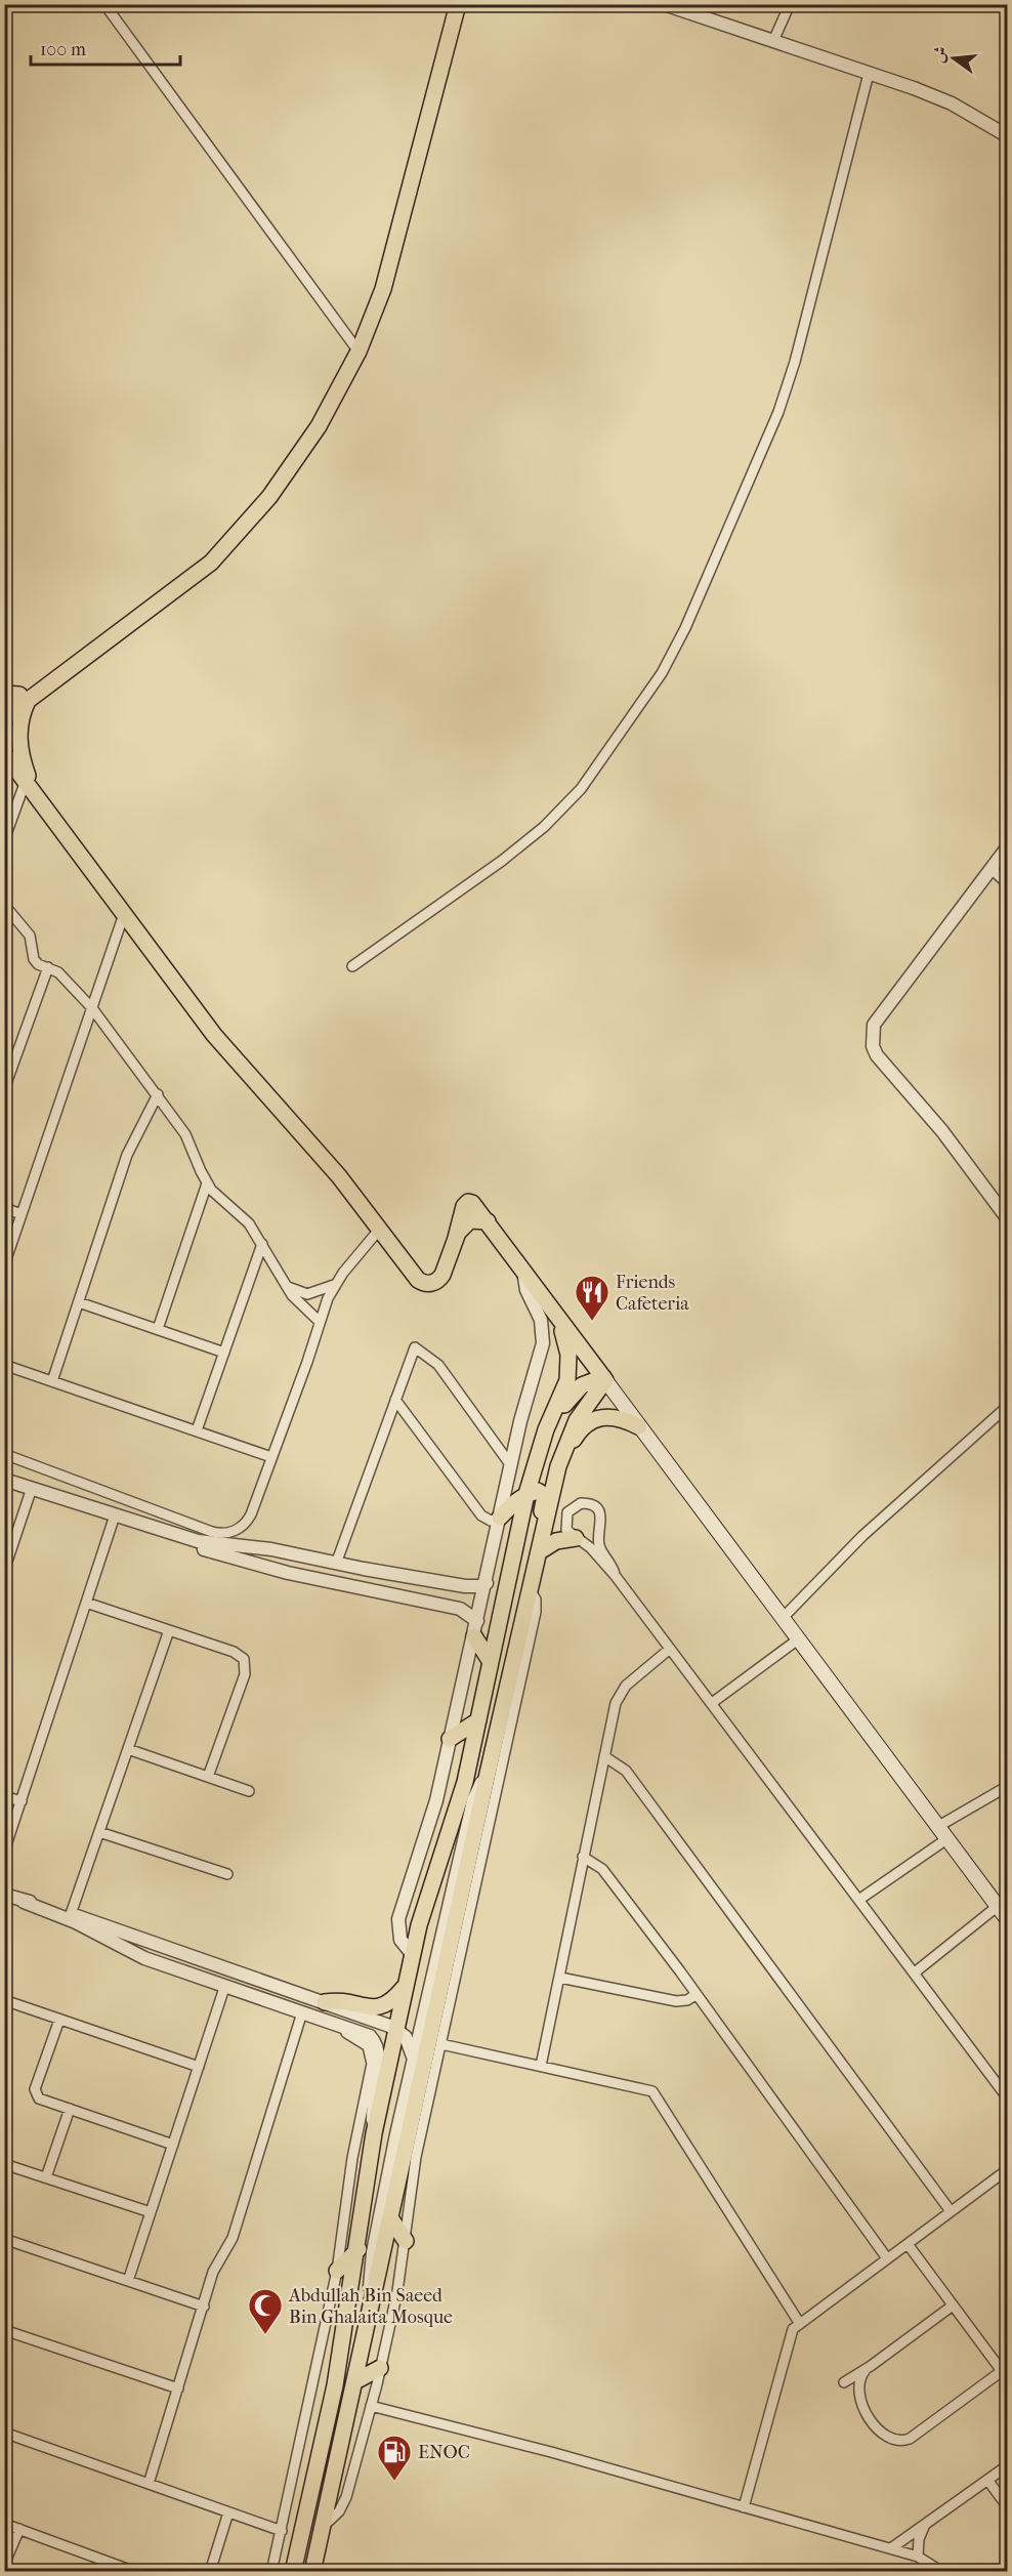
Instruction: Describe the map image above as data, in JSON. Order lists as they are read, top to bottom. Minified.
{"places":{"restaurant":["Friends Cafeteria"],"mosque":["Abdullah Bin Saeed Bin Ghalaita Mosque"],"fuel station":["ENOC"]},"scale_bar":"100 m","north":"left"}
